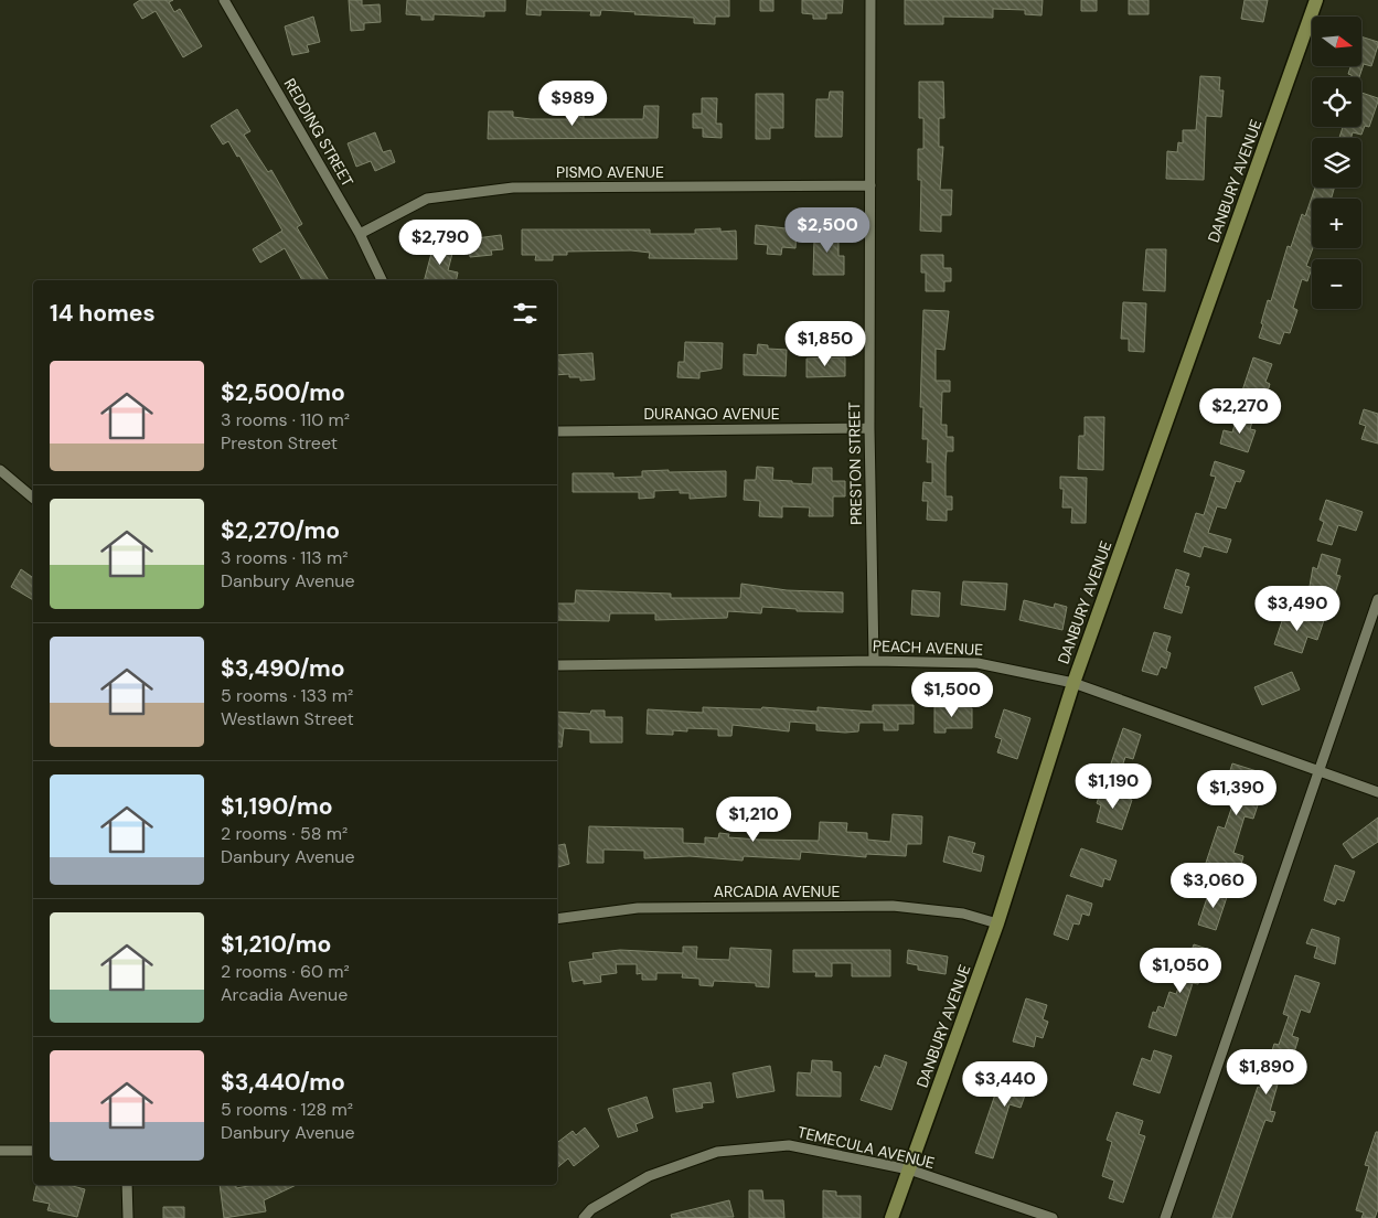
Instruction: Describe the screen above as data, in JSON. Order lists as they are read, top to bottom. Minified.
{"streets":{"street":["REDDING STREET","PISMO AVENUE","DANBURY AVENUE","DURANGO AVENUE","PRESTON STREET","PEACH AVENUE","ARCADIA AVENUE","TEMECULA AVENUE"]},"crossings":[["REDDING STREET","PISMO AVENUE"],["PISMO AVENUE","PRESTON STREET"],["DANBURY AVENUE","PEACH AVENUE"],["DANBURY AVENUE","ARCADIA AVENUE"],["DANBURY AVENUE","TEMECULA AVENUE"],["DURANGO AVENUE","PRESTON STREET"],["PRESTON STREET","PEACH AVENUE"]],"north":"right","page":{"map_buttons":["+","−"],"price":["$989","$2,500","$2,790","$1,850","$2,270","$3,490","$1,500","$1,190","$1,390","$1,210","$3,060","$1,050","$1,890","$3,440"],"heading":"14 homes","list":[{"name":"$2,500/mo","note":"3 rooms · 110 m² · Preston Street"},{"name":"$2,270/mo","note":"3 rooms · 113 m² · Danbury Avenue"},{"name":"$3,490/mo","note":"5 rooms · 133 m² · Westlawn Street"},{"name":"$1,190/mo","note":"2 rooms · 58 m² · Danbury Avenue"},{"name":"$1,210/mo","note":"2 rooms · 60 m² · Arcadia Avenue"},{"name":"$3,440/mo","note":"5 rooms · 128 m² · Danbury Avenue"}]}}
